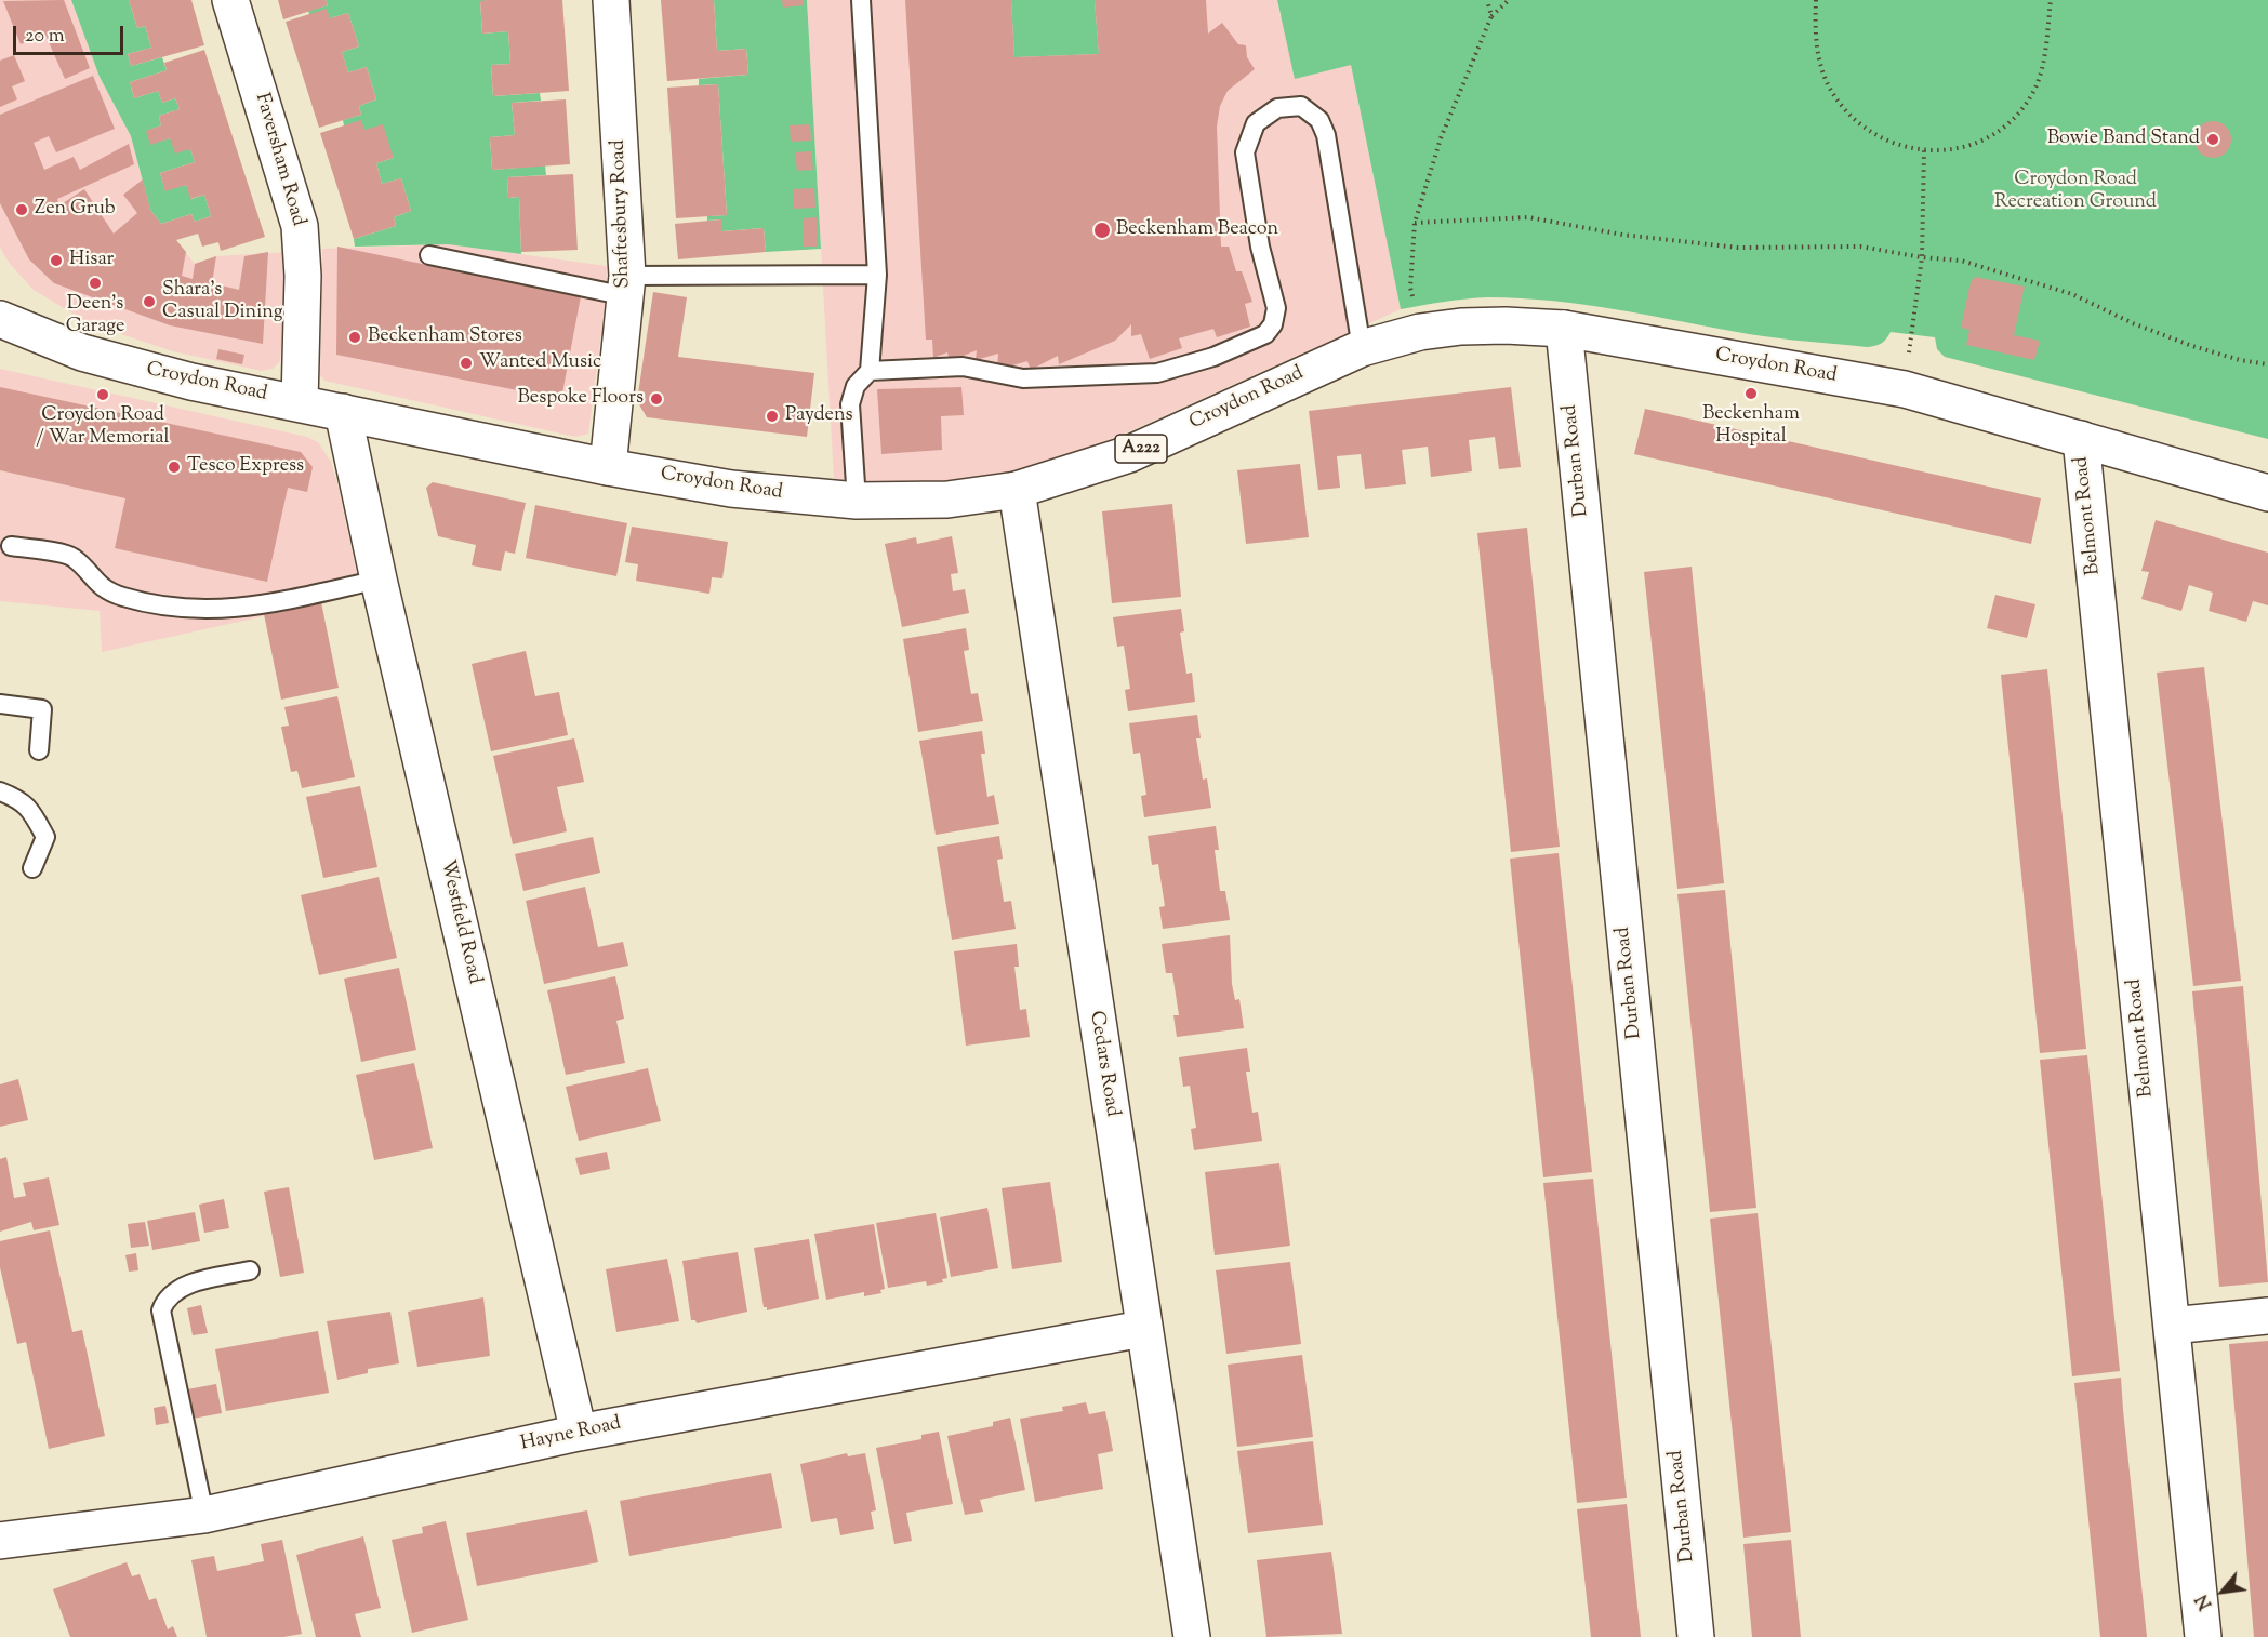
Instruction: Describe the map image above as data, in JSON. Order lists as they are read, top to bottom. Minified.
{"streets":{"street":["Faversham Road","Shaftesbury Road","Croydon Road","A222","Durban Road","Belmont Road","Westfield Road","Cedars Road","Hayne Road"]},"crossings":[["Faversham Road","Croydon Road"],["Shaftesbury Road","Croydon Road"],["Croydon Road","Durban Road"],["Croydon Road","Belmont Road"],["Croydon Road","Westfield Road"],["Croydon Road","Cedars Road"],["Westfield Road","Hayne Road"],["Cedars Road","Hayne Road"]],"parks":["Croydon Road Recreation Ground"],"places":["Bowie Band Stand","Zen Grub","Beckenham Beacon","Hisar","Deen’s Garage","Shara's Casual Dining","Beckenham Stores","Wanted Music","Beckenham Hospital","Croydon Road / War Memorial","Bespoke Floors","Paydens","Tesco Express"],"scale_bar":"20 m","north":"bottom left"}
